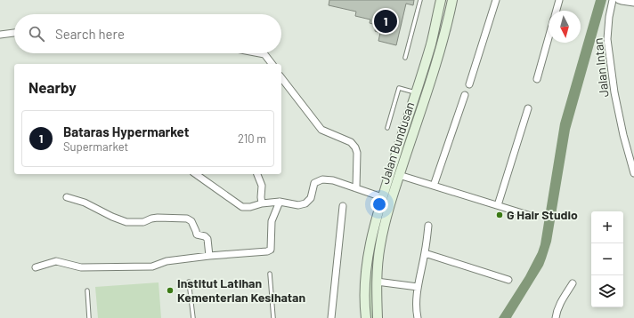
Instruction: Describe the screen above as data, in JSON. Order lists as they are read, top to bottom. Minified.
{"streets":{"main road":["Jalan Bundusan"],"street":["Jalan Intan"]},"places":["G Hair Studio","Institut Latihan Kementerian Kesihatan"],"north":"bottom","page":{"pins":"1","search":"Search here","heading":"Nearby","list":[{"mark":"1","name":"Bataras Hypermarket","note":"Supermarket","value":"210 m"}],"map_buttons":["+","−"]}}
